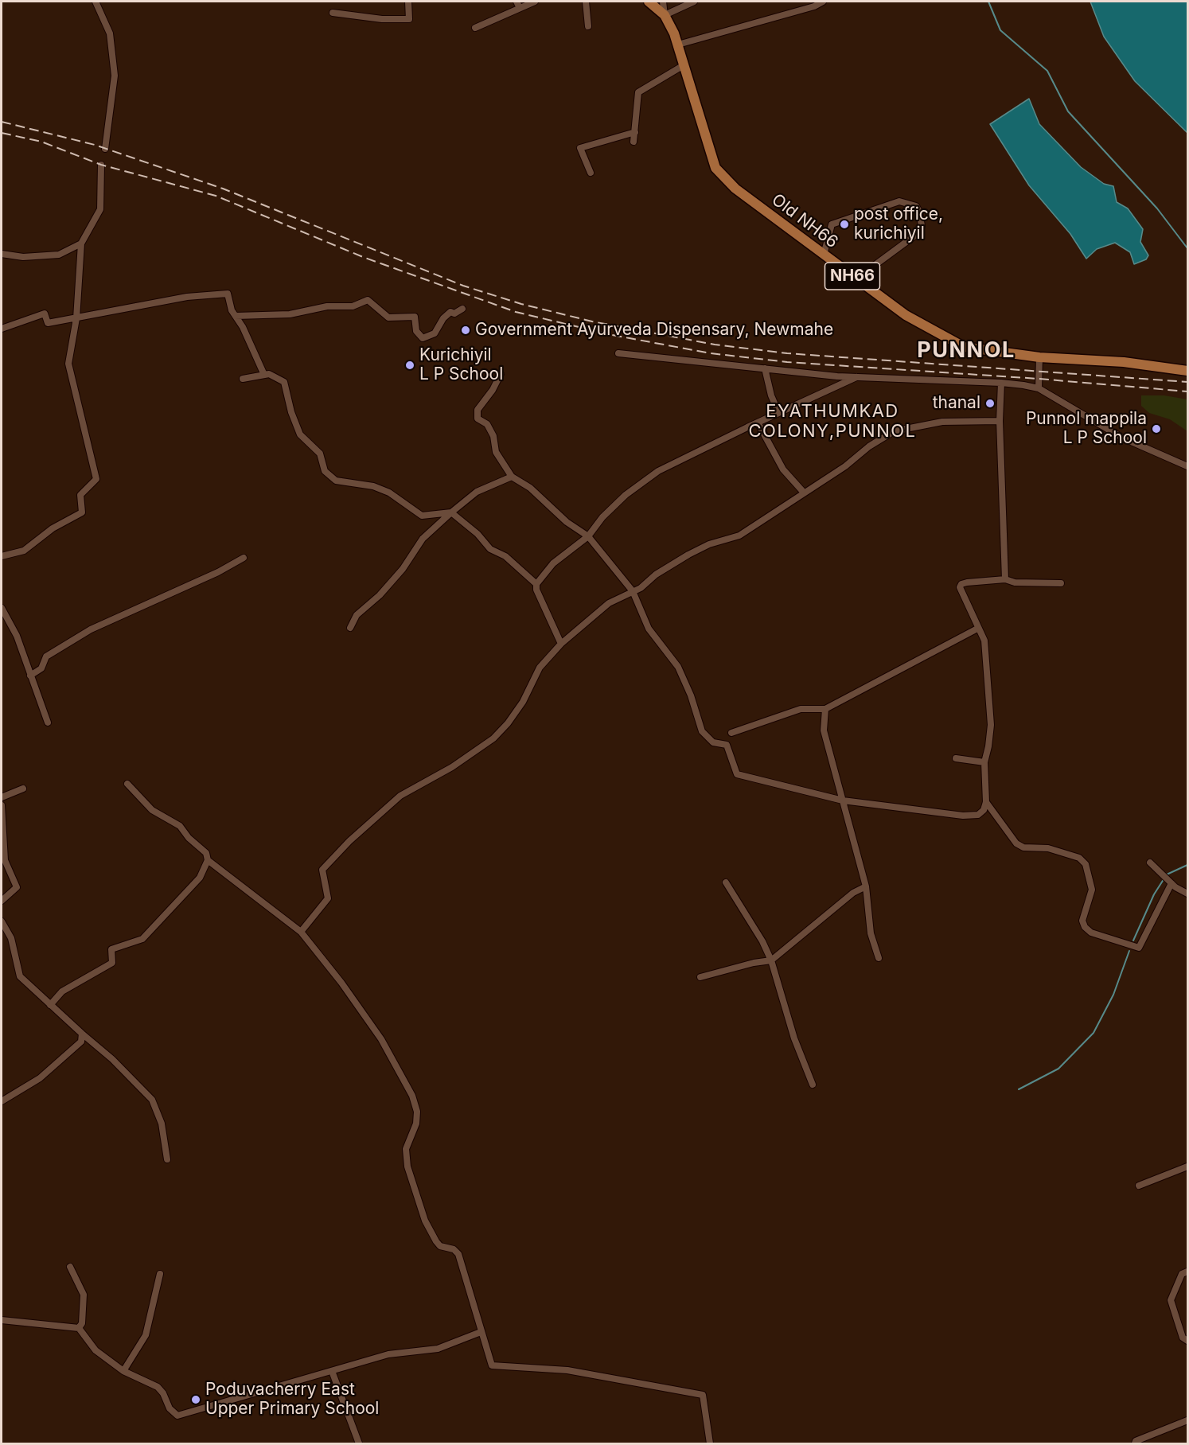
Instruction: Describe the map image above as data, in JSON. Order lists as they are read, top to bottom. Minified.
{"streets":{"main road":["Old NH66","NH66"]},"districts":["PUNNOL","EYATHUMKAD COLONY,PUNNOL"],"places":["post office, kurichiyil","Government Ayurveda Dispensary, Newmahe","Kurichiyil L P School","thanal","Punnol mappila L P School","Poduvacherry East Upper Primary School"]}
